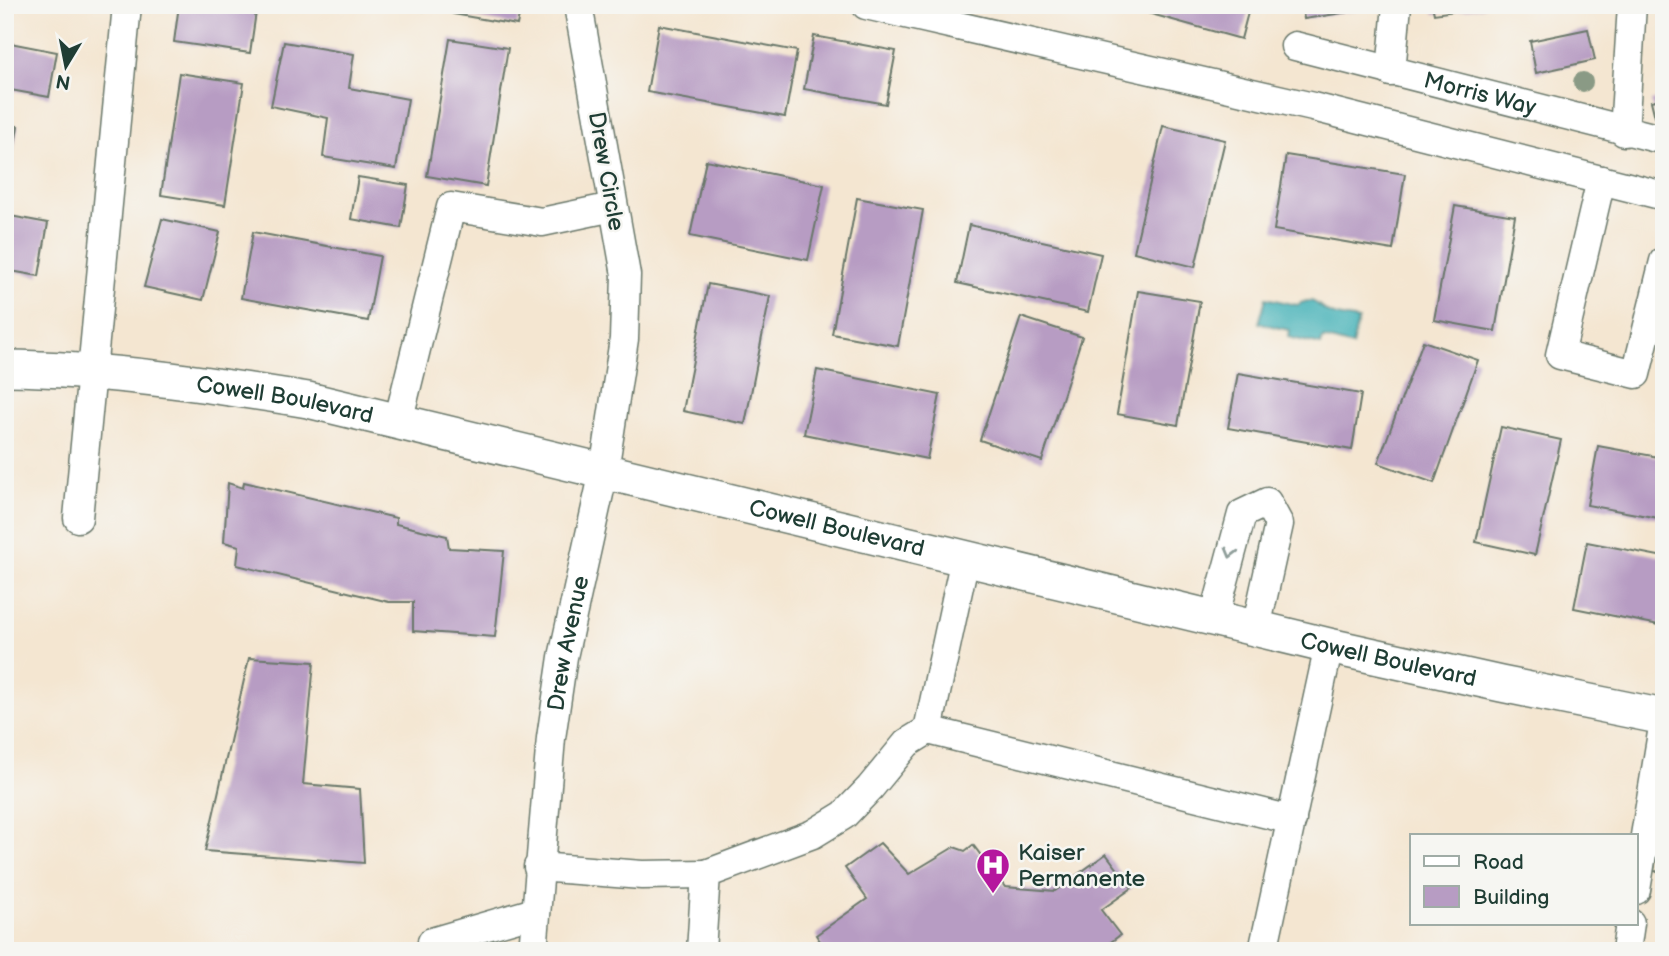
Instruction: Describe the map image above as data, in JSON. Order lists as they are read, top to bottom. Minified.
{"streets":{"main road":["Cowell Boulevard"],"street":["Morris Way","Drew Circle","Drew Avenue"]},"crossings":[["Drew Circle","Drew Avenue"],["Cowell Boulevard","Drew Avenue"]],"places":{"hospital":["Kaiser Permanente"]},"legend":["Road","Building"],"north":"bottom"}
